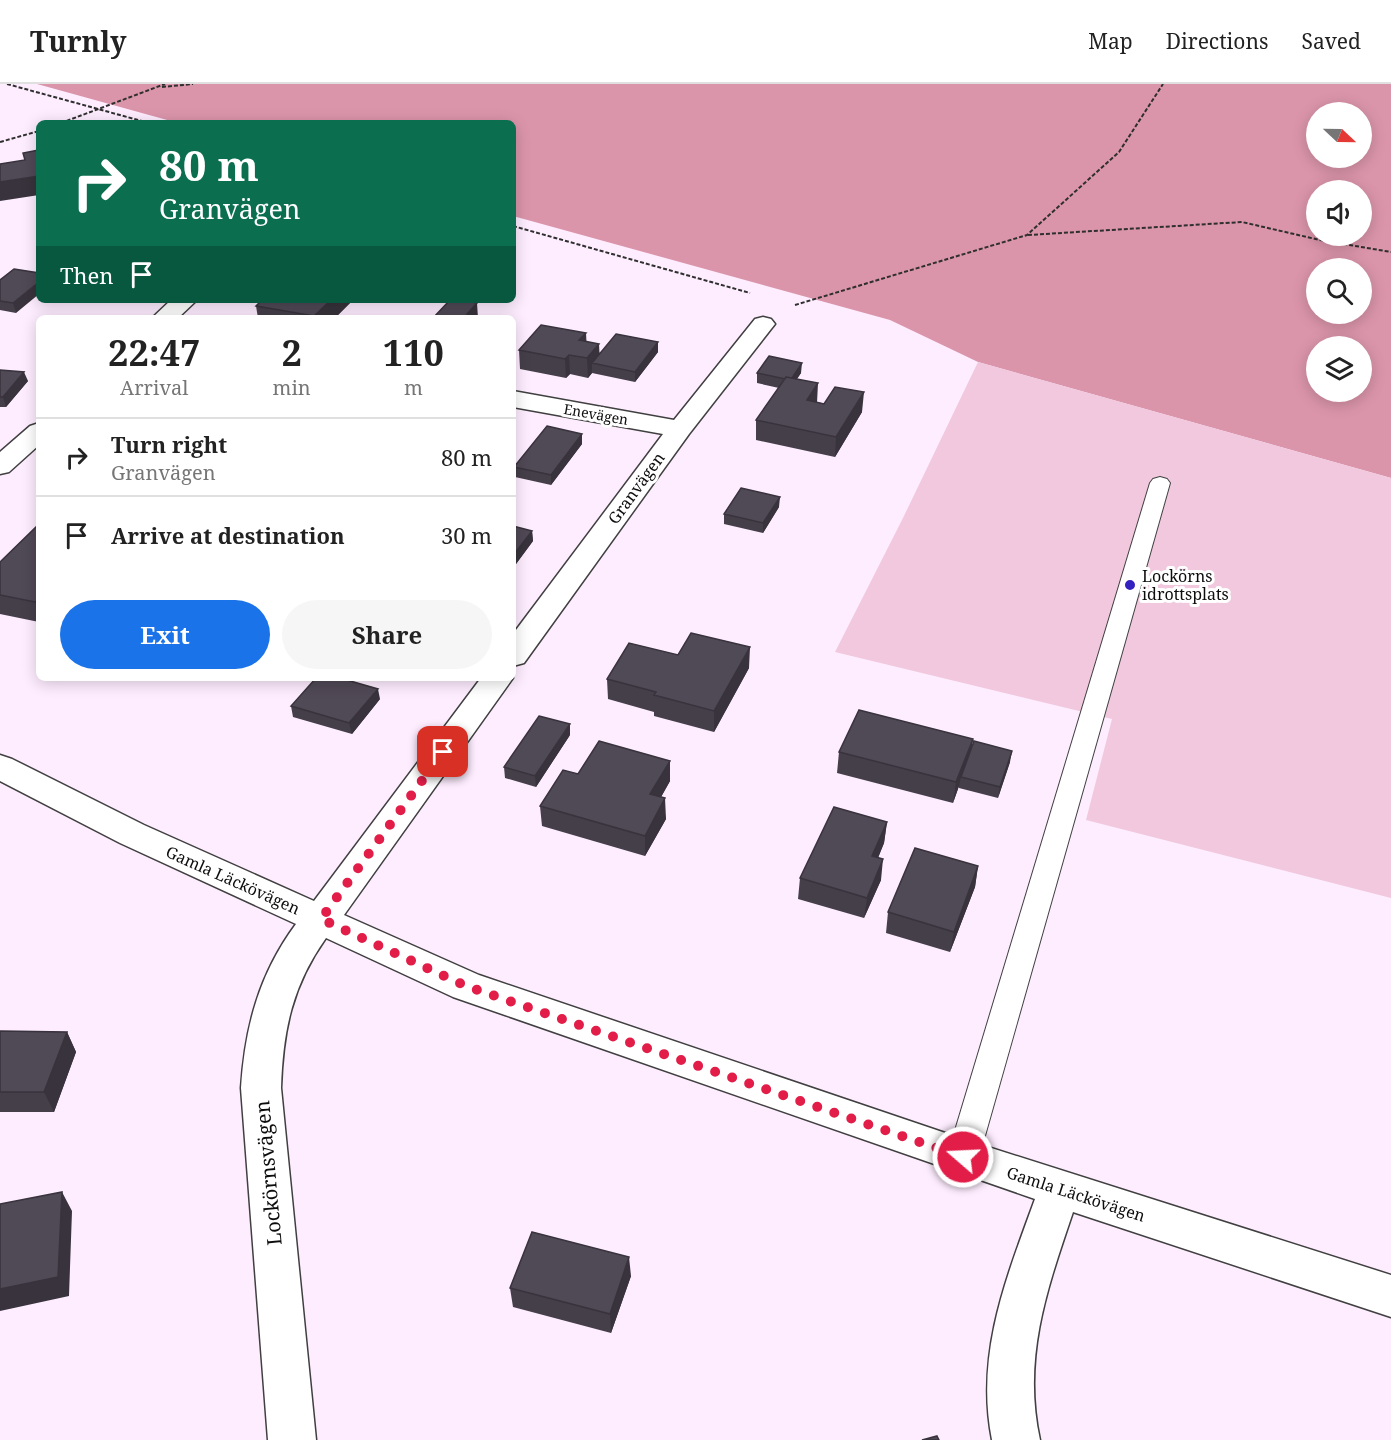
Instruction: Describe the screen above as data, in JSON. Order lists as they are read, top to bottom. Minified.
{"streets":{"street":["Enevägen","Granvägen","Gamla Läckövägen","Lockörnsvägen"]},"crossings":[["Enevägen","Granvägen"],["Gamla Läckövägen","Lockörnsvägen"]],"places":["Lockörns idrottsplats"],"north":"right","page":{"header":"Turnly","nav":["Map","Directions","Saved"],"turn":["80 m","Granvägen"],"then":"Then","eta":["22:47","Arrival","2","min","110","m"],"list":[{"name":"Turn right","note":"Granvägen","value":"80 m"},{"name":"Arrive at destination","value":"30 m"}],"buttons":["Exit","Share"]}}
